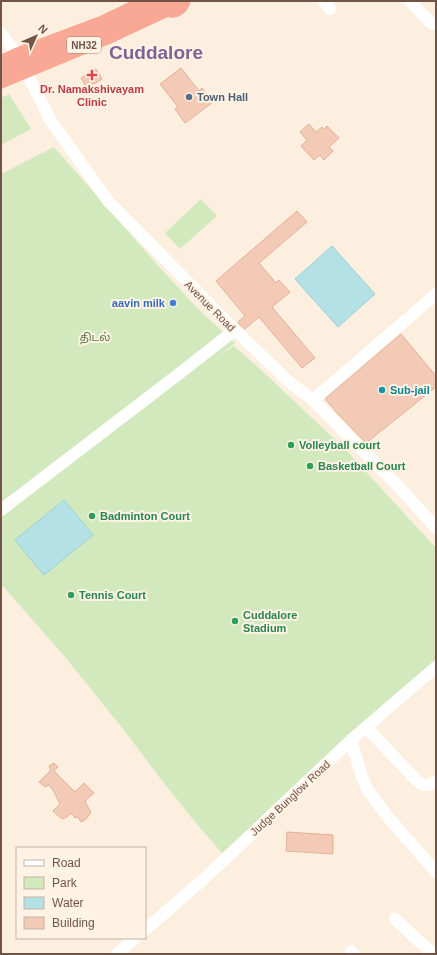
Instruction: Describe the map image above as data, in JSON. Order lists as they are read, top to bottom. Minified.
{"streets":{"highway":["NH32"],"street":["Avenue Road","Judge Bunglow Road"]},"crossings":[["NH32","Avenue Road"]],"districts":["Cuddalore"],"parks":["திடல்"],"places":{"health":["Dr. Namakshivayam Clinic"],"other":["Town Hall","aavin milk","Sub-jail","Volleyball court","Basketball Court","Badminton Court","Tennis Court","Cuddalore Stadium"]},"legend":["Road","Park","Water","Building"],"north":"top right"}
